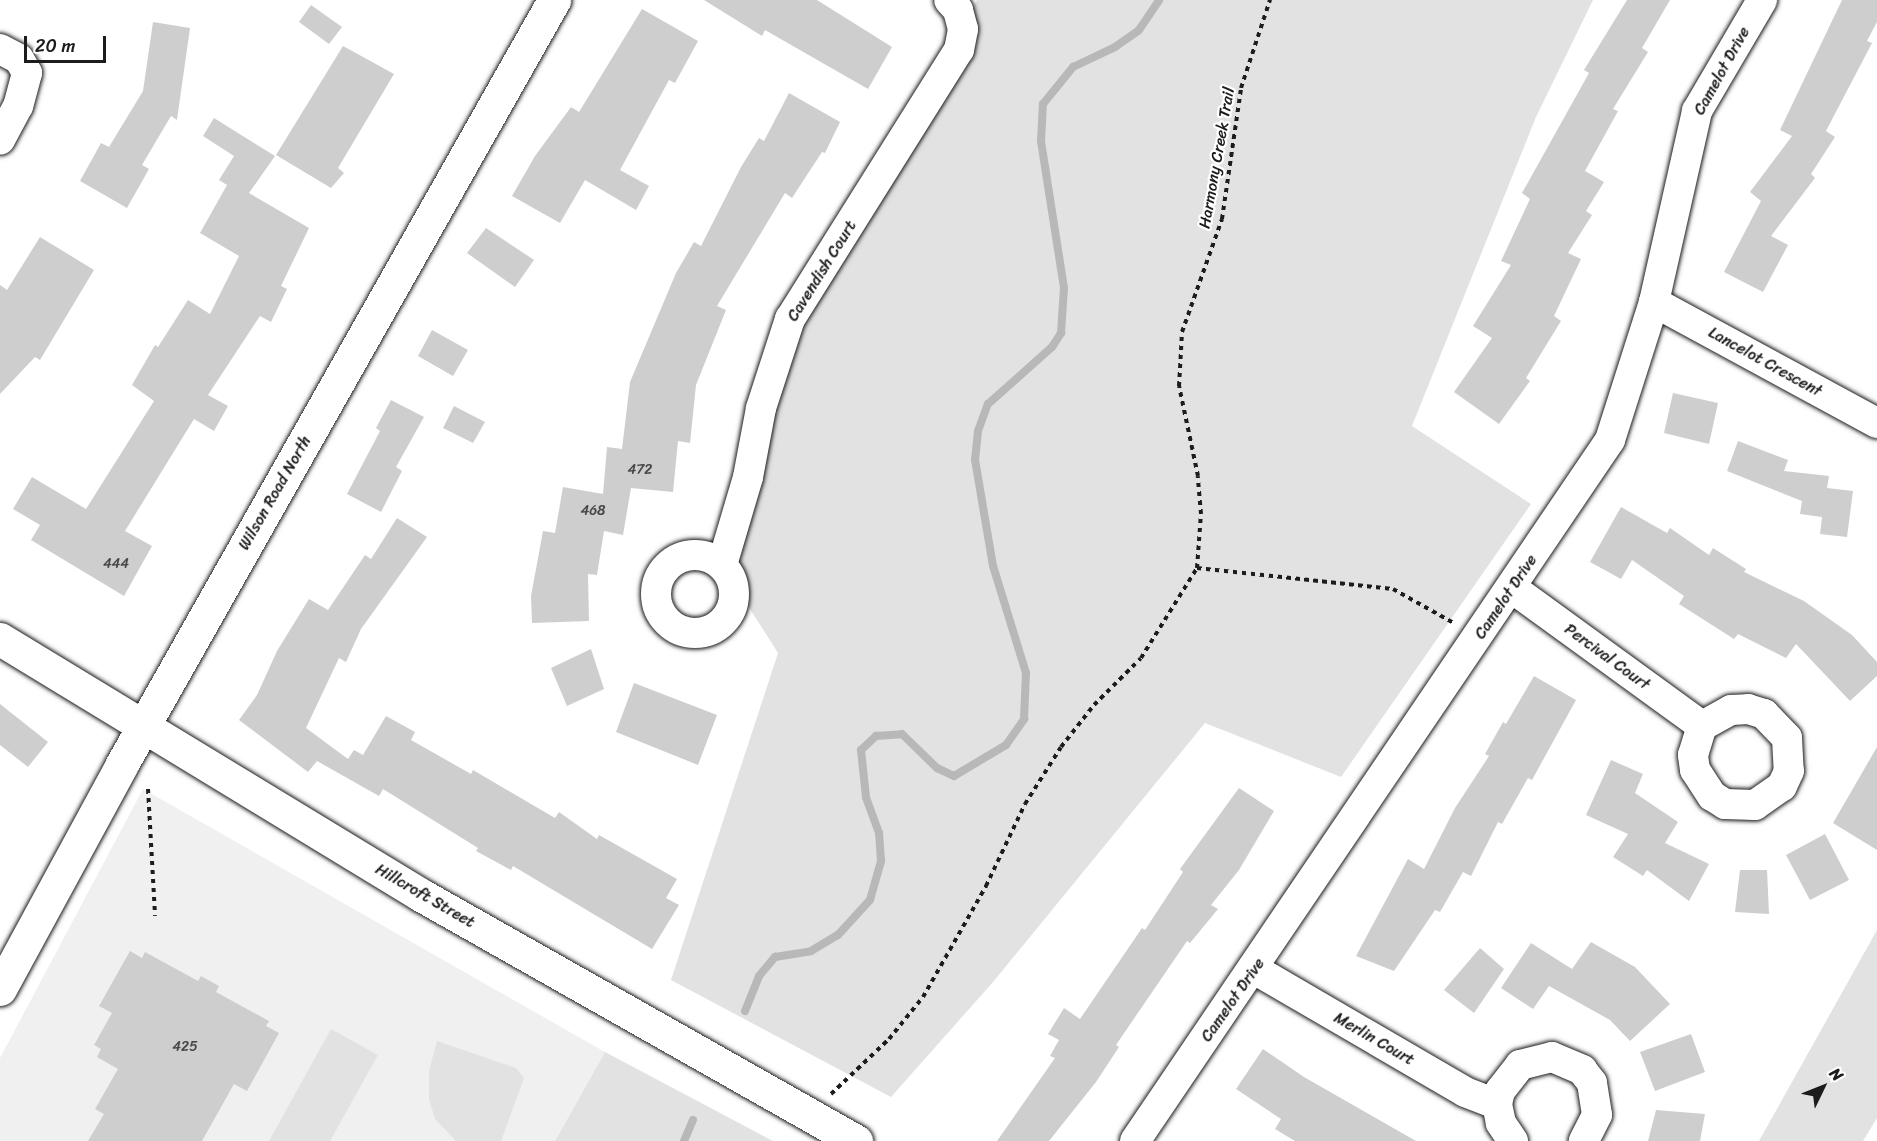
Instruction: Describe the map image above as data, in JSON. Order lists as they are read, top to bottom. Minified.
{"streets":{"main road":["Wilson Road North","Hillcroft Street"],"street":["Camelot Drive","Cavendish Court","Lancelot Crescent","Percival Court","Merlin Court"],"path":["Harmony Creek Trail"]},"crossings":[["Camelot Drive","Lancelot Crescent"],["Camelot Drive","Percival Court"],["Camelot Drive","Merlin Court"],["Wilson Road North","Hillcroft Street"]],"house_numbers":["472","468","444","425"],"scale_bar":"20 m","north":"top right"}
